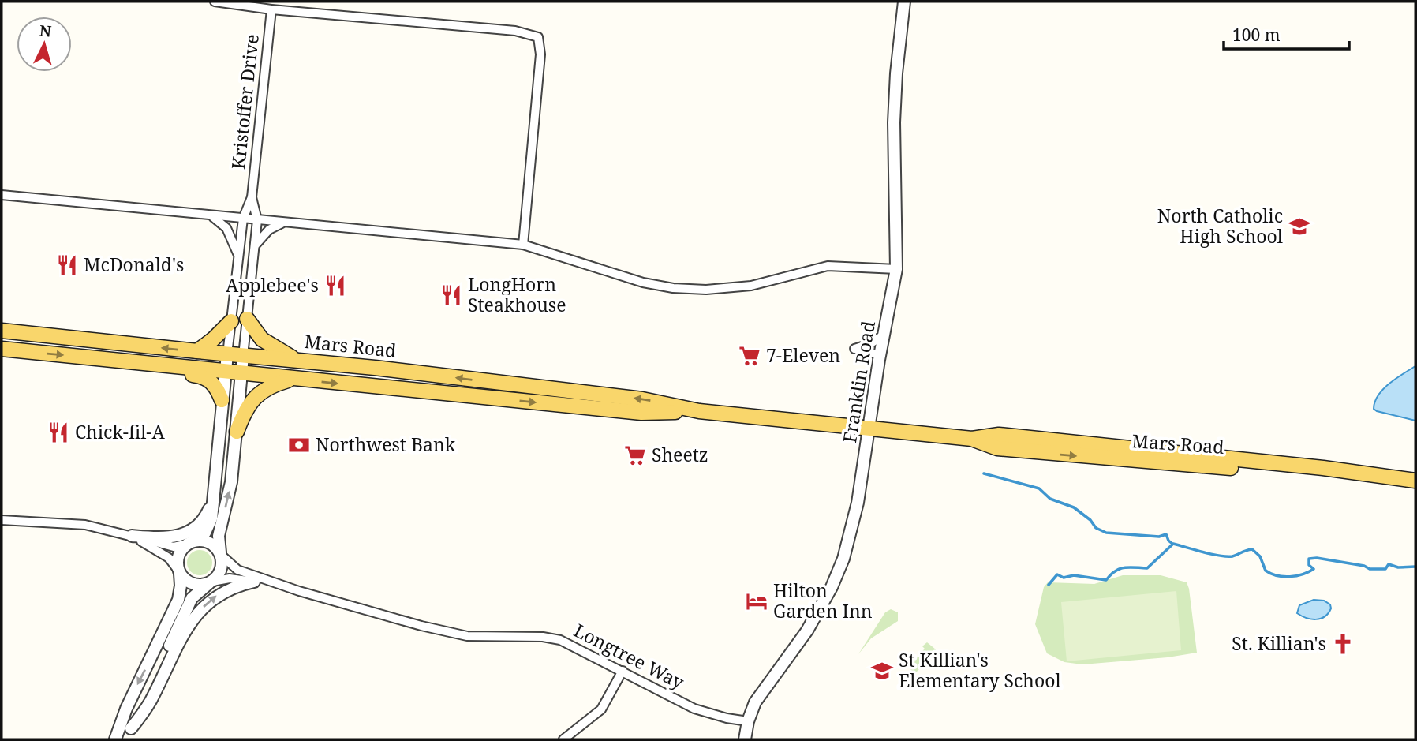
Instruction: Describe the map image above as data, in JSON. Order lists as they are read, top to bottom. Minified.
{"streets":{"main road":["Mars Road"],"street":["Kristoffer Drive","Franklin Road","Longtree Way"]},"crossings":[["Kristoffer Drive","Mars Road"],["Mars Road","Franklin Road"],["Franklin Road","Longtree Way"]],"places":{"school or university":["North Catholic High School","St Killian's Elementary School"],"restaurant":["McDonald's","Applebee's","LongHorn Steakhouse","Chick-fil-A"],"supermarket":["7-Eleven","Sheetz"],"bank":["Northwest Bank"],"hotel":["Hilton Garden Inn"],"church":["St. Killian's"]},"scale_bar":"100 m","north":"top"}
